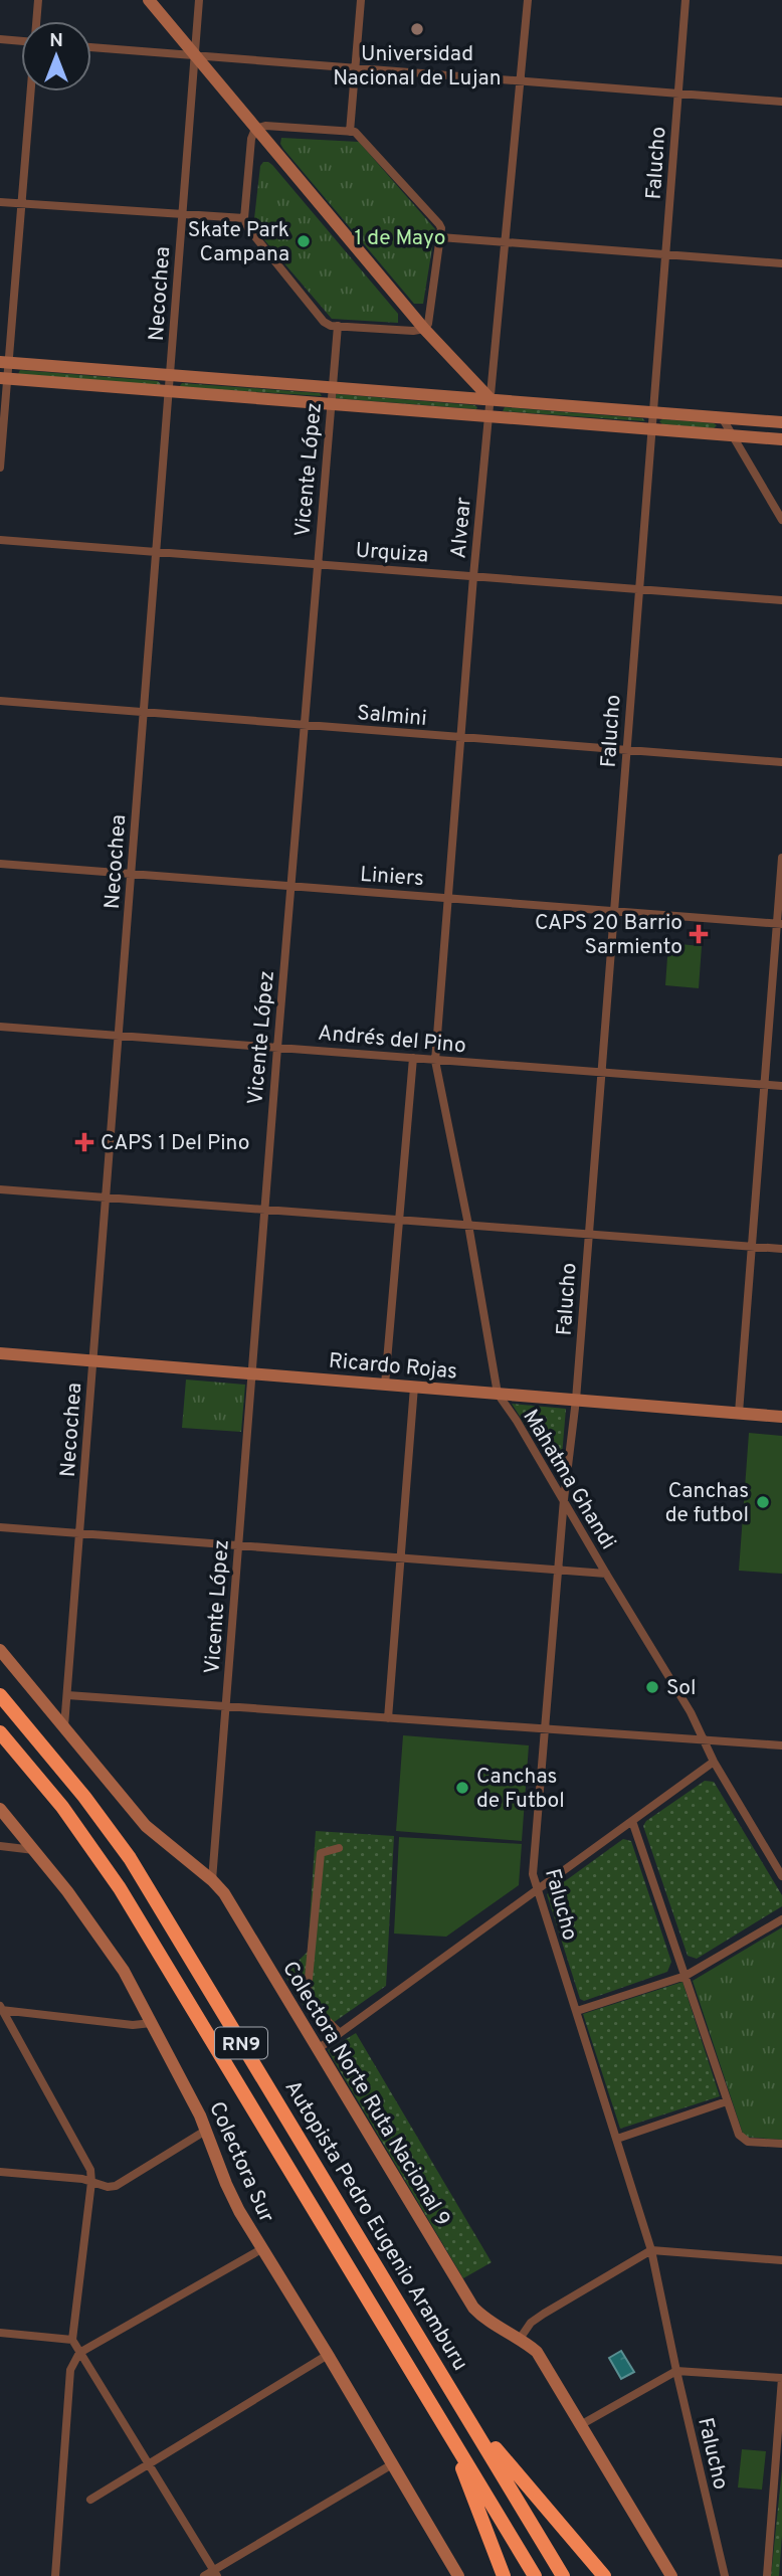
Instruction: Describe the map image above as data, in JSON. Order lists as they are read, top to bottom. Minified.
{"streets":{"highway":["RN9","Autopista Pedro Eugenio Aramburu"],"street":["Falucho","Necochea","Vicente López","Alvear","Urquiza","Salmini","Liniers","Andrés del Pino","Ricardo Rojas","Mahatma Ghandi","Colectora Norte Ruta Nacional 9","Colectora Sur"]},"crossings":[["Falucho","Urquiza"],["Falucho","Salmini"],["Falucho","Liniers"],["Falucho","Andrés del Pino"],["Falucho","Ricardo Rojas"],["Falucho","Mahatma Ghandi"],["Necochea","Urquiza"],["Necochea","Salmini"],["Necochea","Liniers"],["Necochea","Andrés del Pino"],["Necochea","Ricardo Rojas"],["Necochea","Colectora Norte Ruta Nacional 9"],["Vicente López","Urquiza"],["Vicente López","Salmini"],["Vicente López","Liniers"],["Vicente López","Andrés del Pino"],["Vicente López","Ricardo Rojas"],["Vicente López","Colectora Norte Ruta Nacional 9"],["Alvear","Urquiza"],["Alvear","Salmini"],["Alvear","Liniers"],["Alvear","Andrés del Pino"],["Alvear","Mahatma Ghandi"],["Andrés del Pino","Mahatma Ghandi"],["Ricardo Rojas","Mahatma Ghandi"]],"parks":["1 de Mayo"],"places":{"other":["Universidad Nacional de Lujan","Skate Park Campana","Canchas de futbol","Sol","Canchas de Futbol"],"health":["CAPS 20 Barrio Sarmiento","CAPS 1 Del Pino"]},"north":"top"}
